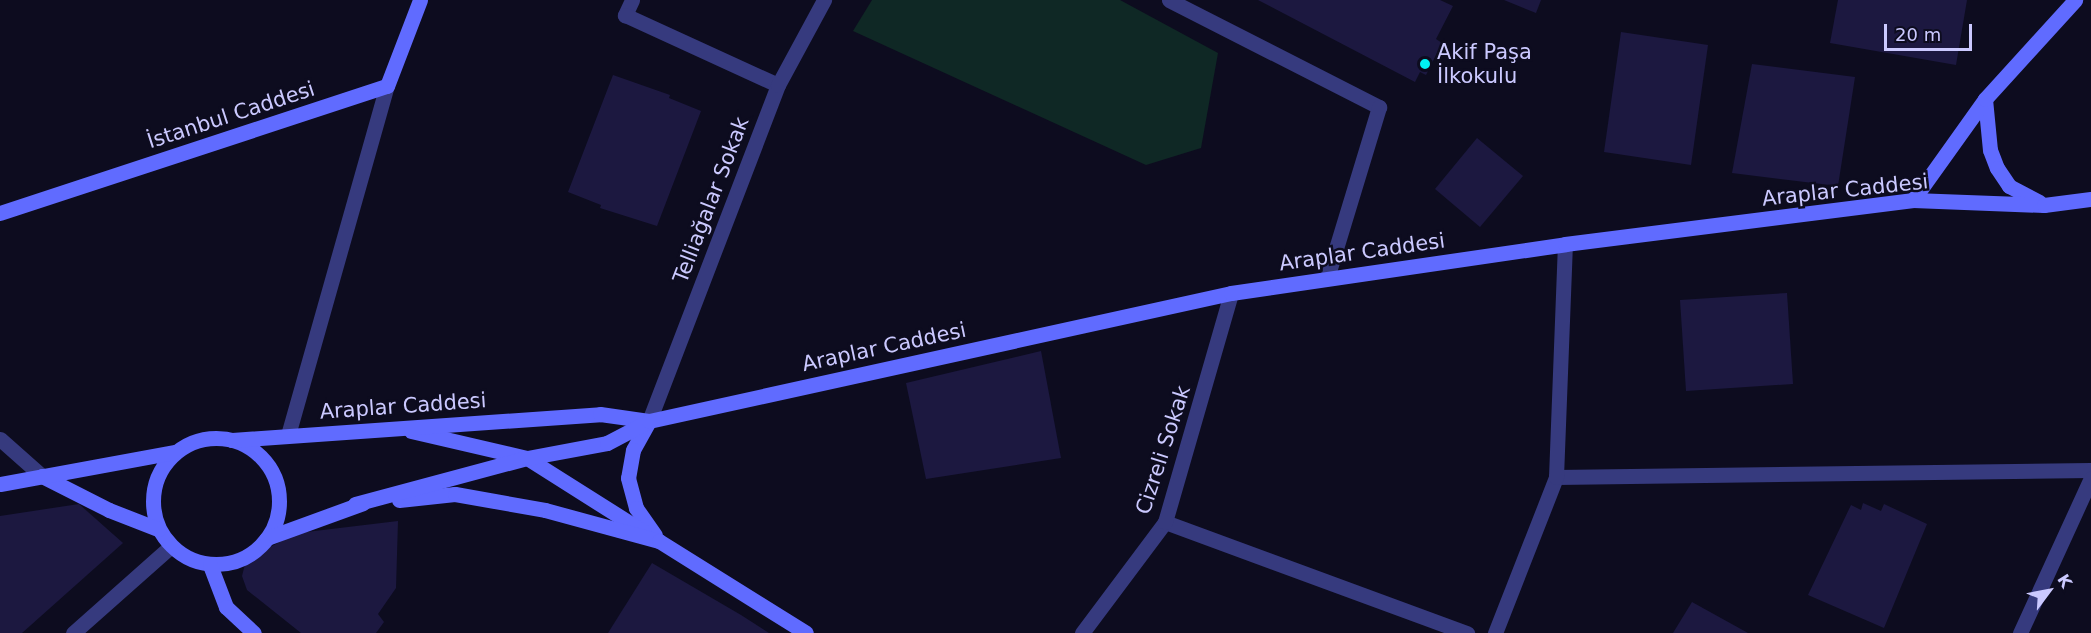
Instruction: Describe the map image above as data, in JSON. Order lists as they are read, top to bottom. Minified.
{"streets":{"street":["İstanbul Caddesi","Araplar Caddesi","Telliağalar Sokak","Cizreli Sokak"]},"crossings":[["Araplar Caddesi","Telliağalar Sokak"],["Araplar Caddesi","Cizreli Sokak"]],"places":["Akif Paşa İlkokulu"],"scale_bar":"20 m","north":"top right"}
